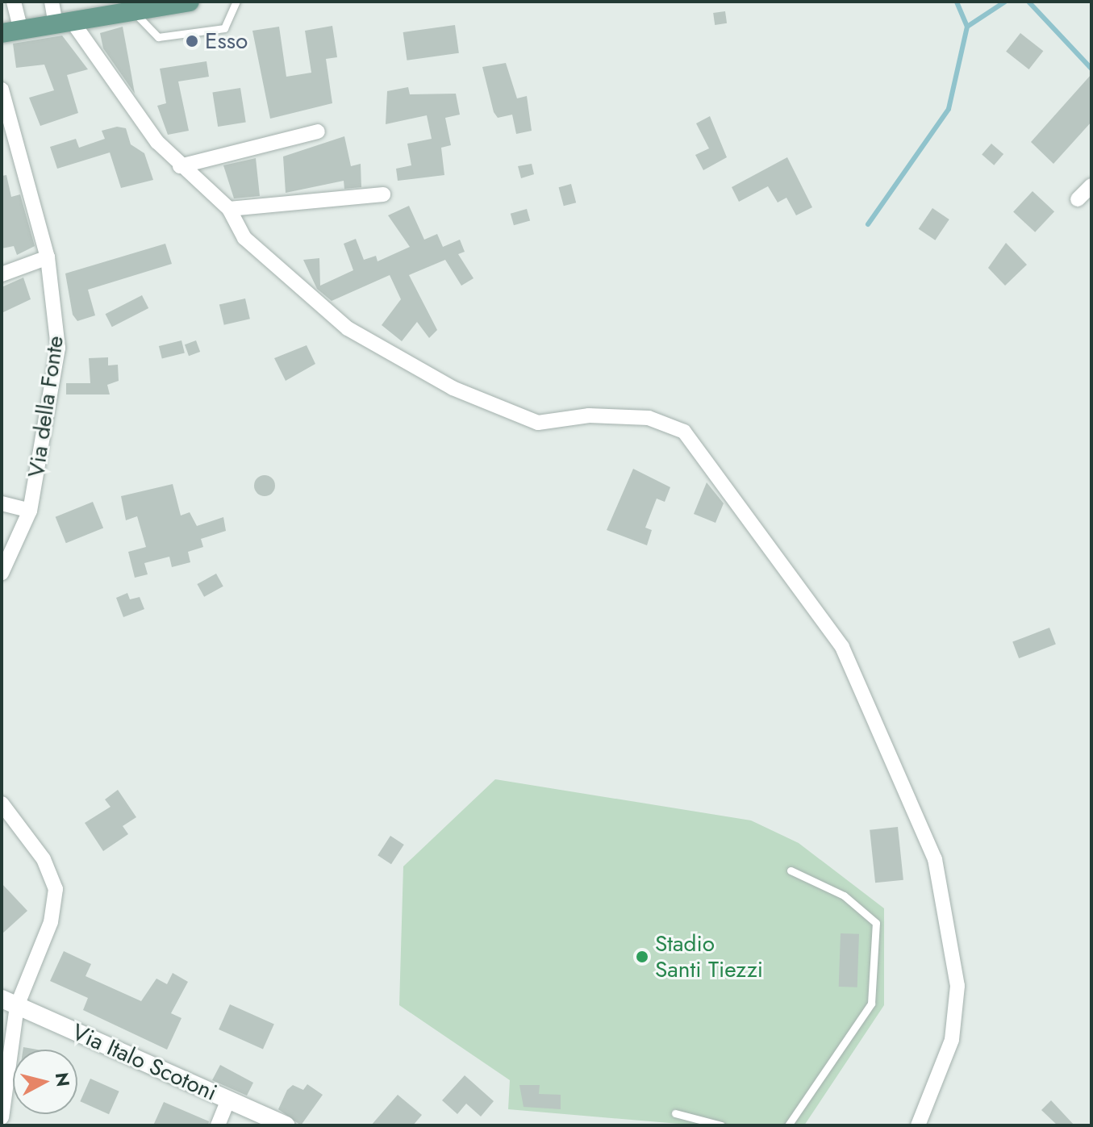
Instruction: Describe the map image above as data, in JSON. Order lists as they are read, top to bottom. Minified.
{"streets":{"street":["Via della Fonte","Via Italo Scotoni"]},"places":["Esso","Stadio Santi Tiezzi"],"north":"right"}
